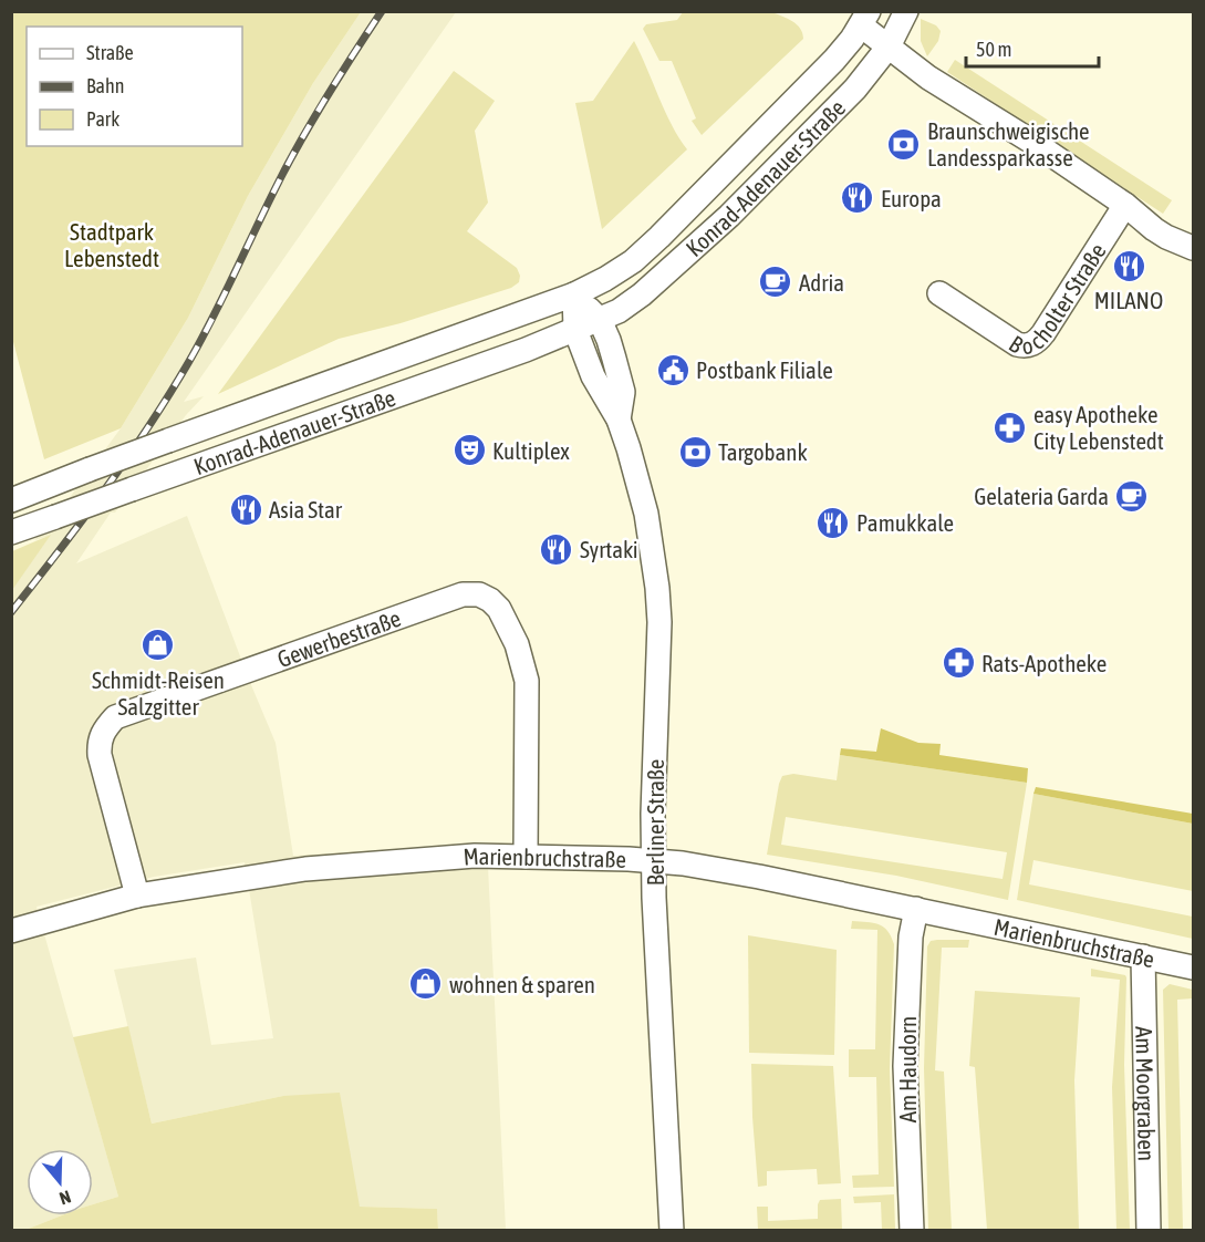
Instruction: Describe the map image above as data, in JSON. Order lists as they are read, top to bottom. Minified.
{"streets":{"street":["Konrad-Adenauer-Straße","Bocholter Straße","Gewerbestraße","Berliner Straße","Marienbruchstraße","Am Haudorn","Am Moorgraben"]},"crossings":[["Konrad-Adenauer-Straße","Berliner Straße"],["Gewerbestraße","Marienbruchstraße"],["Berliner Straße","Marienbruchstraße"],["Marienbruchstraße","Am Haudorn"],["Marienbruchstraße","Am Moorgraben"]],"parks":["Stadtpark Lebenstedt"],"places":{"bank":["Braunschweigische Landessparkasse","Targobank"],"restaurant":["Europa","MILANO","Asia Star","Pamukkale","Syrtaki"],"cafe":["Adria","Gelateria Garda"],"public building":["Postbank Filiale"],"pharmacy":["easy Apotheke City Lebenstedt","Rats-Apotheke"],"theatre":["Kultiplex"],"shop":["Schmidt-Reisen Salzgitter","wohnen & sparen"]},"legend":["Straße","Bahn","Park"],"scale_bar":"50 m","north":"bottom"}
